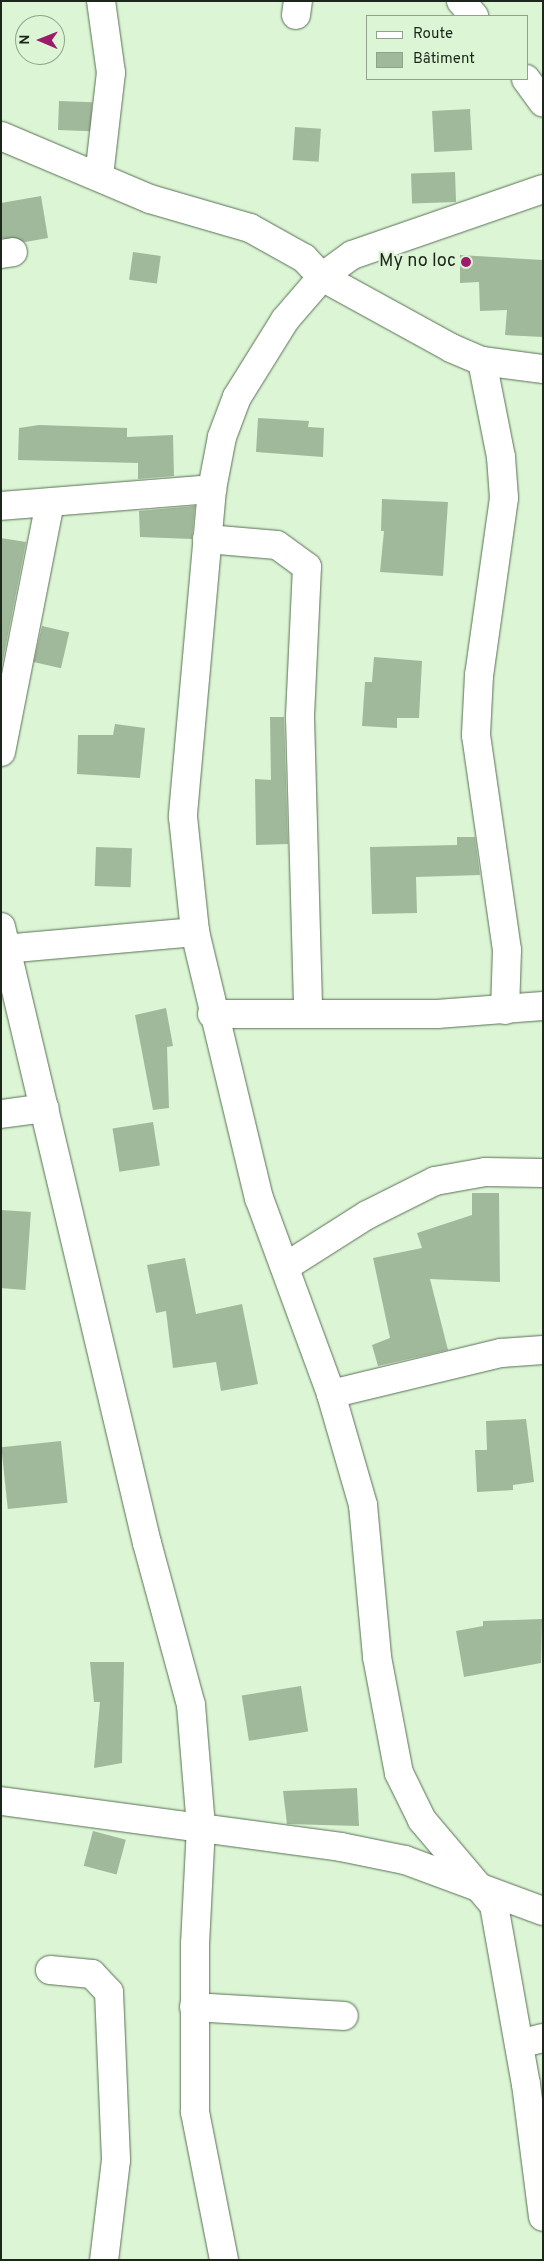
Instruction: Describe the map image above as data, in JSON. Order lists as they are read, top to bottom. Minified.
{"places":["My no loc"],"legend":["Route","Bâtiment"],"north":"left"}
